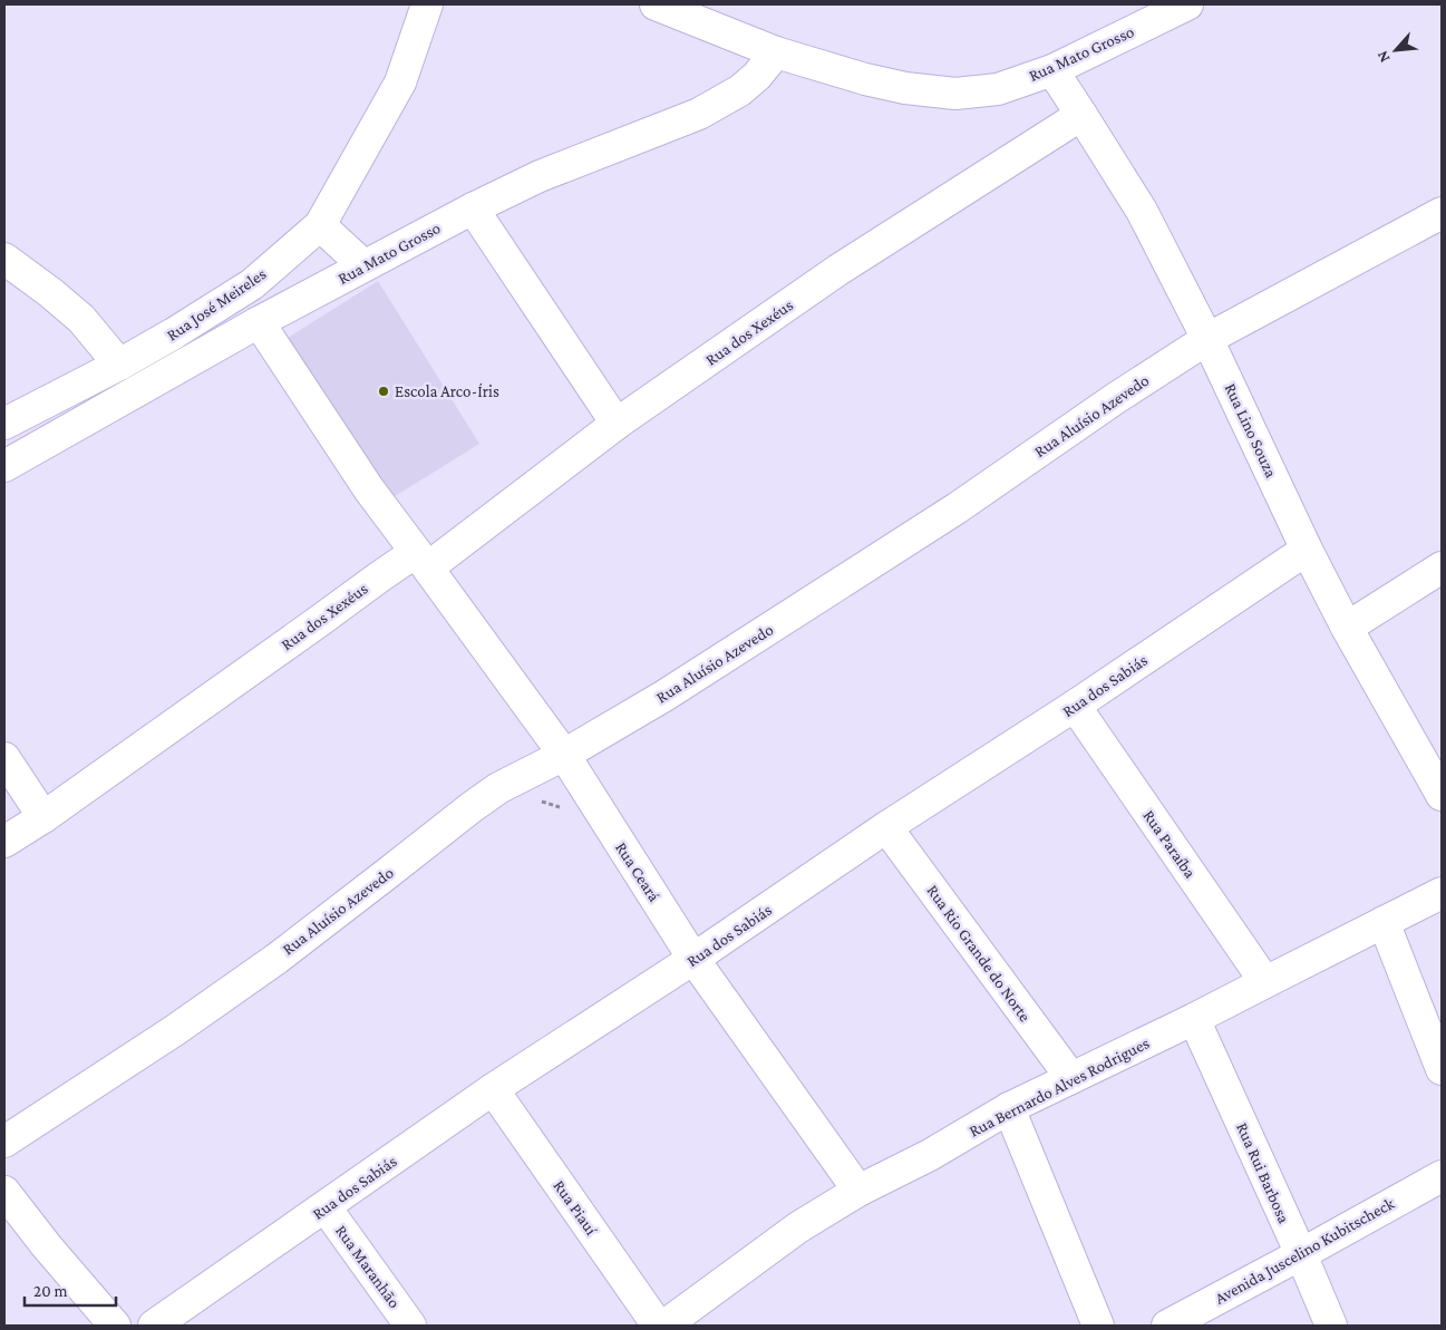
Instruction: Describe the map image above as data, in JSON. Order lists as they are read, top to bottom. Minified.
{"streets":{"street":["Rua Mato Grosso","Rua José Meireles","Rua dos Xexéus","Rua Aluísio Azevedo","Rua Lino Souza","Rua dos Sabiás","Rua Paraíba","Rua Ceará","Rua Rio Grande do Norte","Rua Bernardo Alves Rodrigues","Rua Rui Barbosa","Rua Piauí","Avenida Juscelino Kubitscheck","Rua Maranhão"]},"crossings":[["Rua Mato Grosso","Rua Lino Souza"],["Rua dos Xexéus","Rua Lino Souza"],["Rua dos Xexéus","Rua Ceará"],["Rua Aluísio Azevedo","Rua Lino Souza"],["Rua Aluísio Azevedo","Rua Ceará"],["Rua Lino Souza","Rua dos Sabiás"],["Rua dos Sabiás","Rua Paraíba"],["Rua dos Sabiás","Rua Ceará"],["Rua dos Sabiás","Rua Rio Grande do Norte"],["Rua dos Sabiás","Rua Piauí"],["Rua dos Sabiás","Rua Maranhão"],["Rua Paraíba","Rua Bernardo Alves Rodrigues"],["Rua Ceará","Rua Bernardo Alves Rodrigues"],["Rua Rio Grande do Norte","Rua Bernardo Alves Rodrigues"],["Rua Bernardo Alves Rodrigues","Rua Rui Barbosa"],["Rua Rui Barbosa","Avenida Juscelino Kubitscheck"]],"places":["Escola Arco-Íris"],"scale_bar":"20 m","north":"bottom left"}
